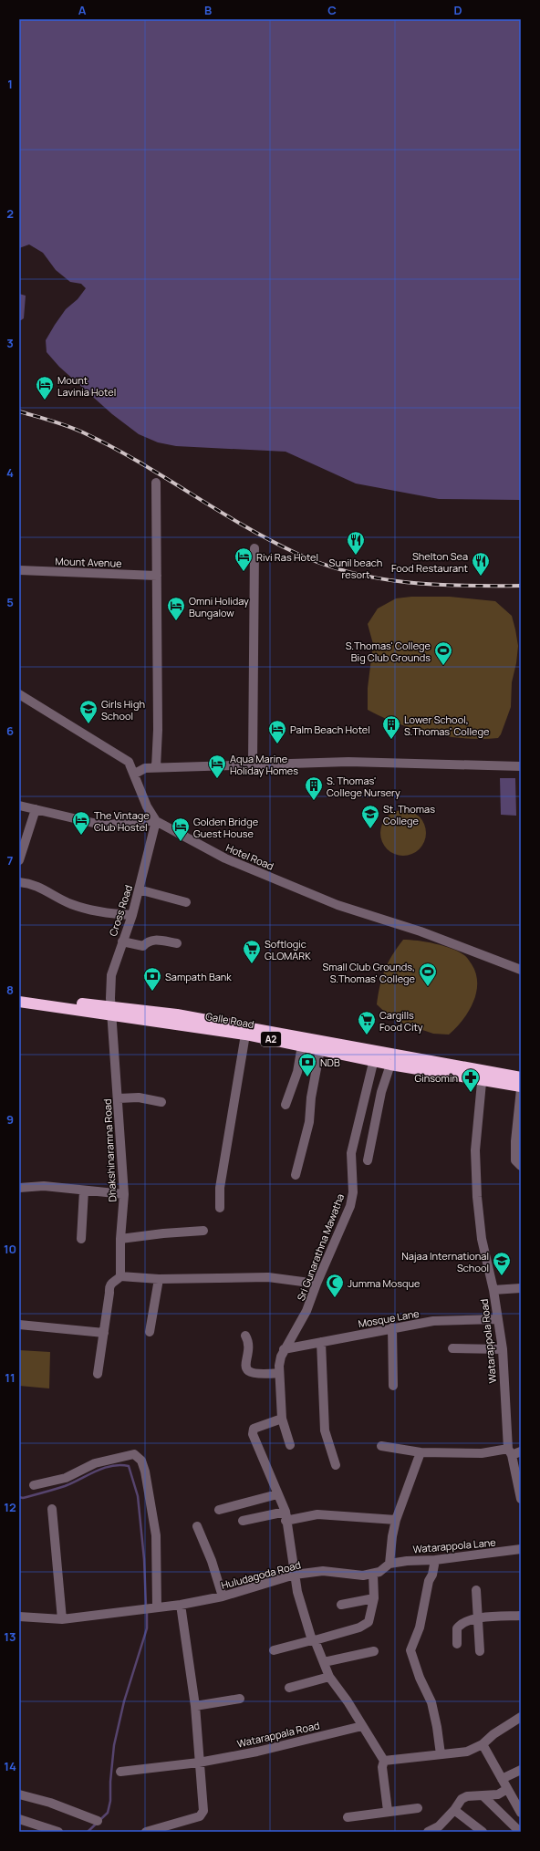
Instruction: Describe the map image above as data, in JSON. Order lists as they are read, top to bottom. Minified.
{"streets":{"highway":["Galle Road","A2"],"street":["Mount Avenue","Hotel Road","Cross Road","Dhakshinaramna Road","Sri Gunarathna Mawatha","Mosque Lane","Watarappola Road","Watarappola Lane","Huludagoda Road","Watarappala Road"]},"crossings":[["Hotel Road","Cross Road"],["Cross Road","Galle Road"],["Cross Road","Dhakshinaramna Road"],["Galle Road","Dhakshinaramna Road"],["Galle Road","Sri Gunarathna Mawatha"],["Galle Road","Watarappola Road"],["Sri Gunarathna Mawatha","Mosque Lane"],["Mosque Lane","Watarappola Road"],["Watarappola Lane","Huludagoda Road"]],"places":{"hotel":["Mount Lavinia Hotel","Rivi Ras Hotel","Omni Holiday Bungalow","Palm Beach Hotel","Aqua Marine Holiday Homes","The Vintage Club Hostel","Golden Bridge Guest House"],"restaurant":["Sunil beach resort","Shelton Sea Food Restaurant"],"sports":["S.Thomas' College Big Club Grounds","Small Club Grounds, S.Thomas' College"],"school or university":["Girls High School","St. Thomas College","Najaa International School"],"building":["Lower School, S.Thomas' College","S. Thomas' College Nursery"],"supermarket":["Softlogic GLOMARK","Cargills Food City"],"bank":["Sampath Bank","NDB"],"pharmacy":["Ginsomin"],"mosque":["Jumma Mosque"]},"grid":{"columns":["A","B","C","D"],"rows":["1","2","3","4","5","6","7","8","9","10","11","12","13","14"]}}
